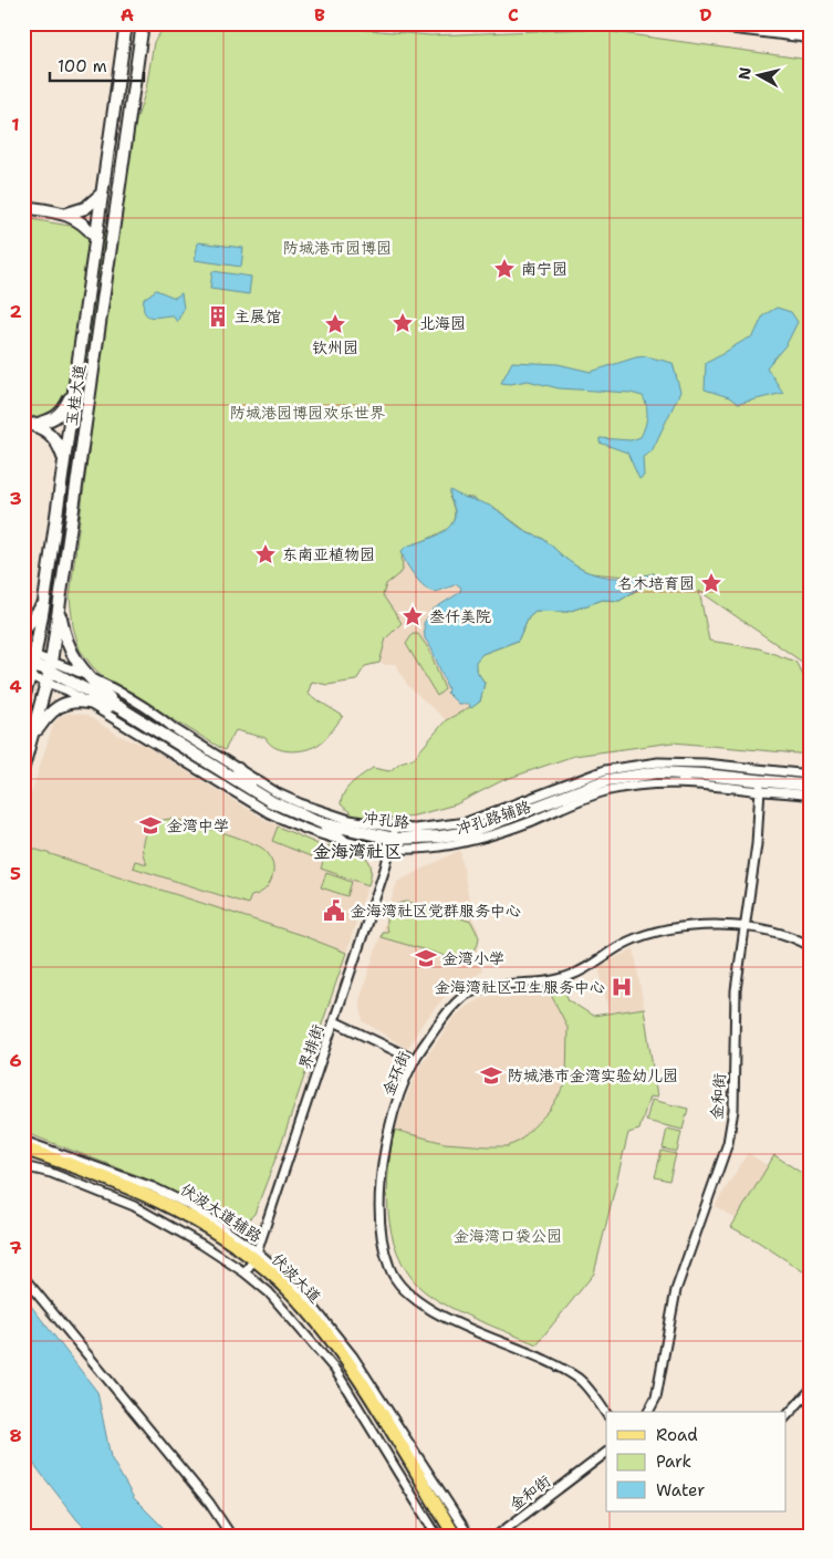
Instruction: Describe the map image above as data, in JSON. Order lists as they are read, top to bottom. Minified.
{"streets":{"main road":["玉桂大道","冲孔路","伏波大道"],"street":["冲孔路辅路","界排街","金环街","金和街"]},"crossings":[["玉桂大道","冲孔路辅路"],["玉桂大道","冲孔路"],["冲孔路辅路","冲孔路"],["冲孔路辅路","界排街"],["冲孔路辅路","金和街"],["冲孔路","界排街"],["冲孔路","金和街"],["界排街","伏波大道"],["金环街","金和街"]],"districts":["金海湾社区"],"parks":["防城港市园博园","防城港园博园欢乐世界","金海湾口袋公园"],"places":{"place":["南宁园","北海园","钦州园","东南亚植物园","名木培育园","叁仟美院"],"building":["主展馆"],"school or university":["金湾中学","金湾小学","防城港市金湾实验幼儿园"],"public building":["金海湾社区党群服务中心"],"hospital":["金海湾社区卫生服务中心"]},"legend":["Road","Park","Water"],"scale_bar":"100 m","north":"left","grid":{"columns":["A","B","C","D"],"rows":["1","2","3","4","5","6","7","8"]}}
